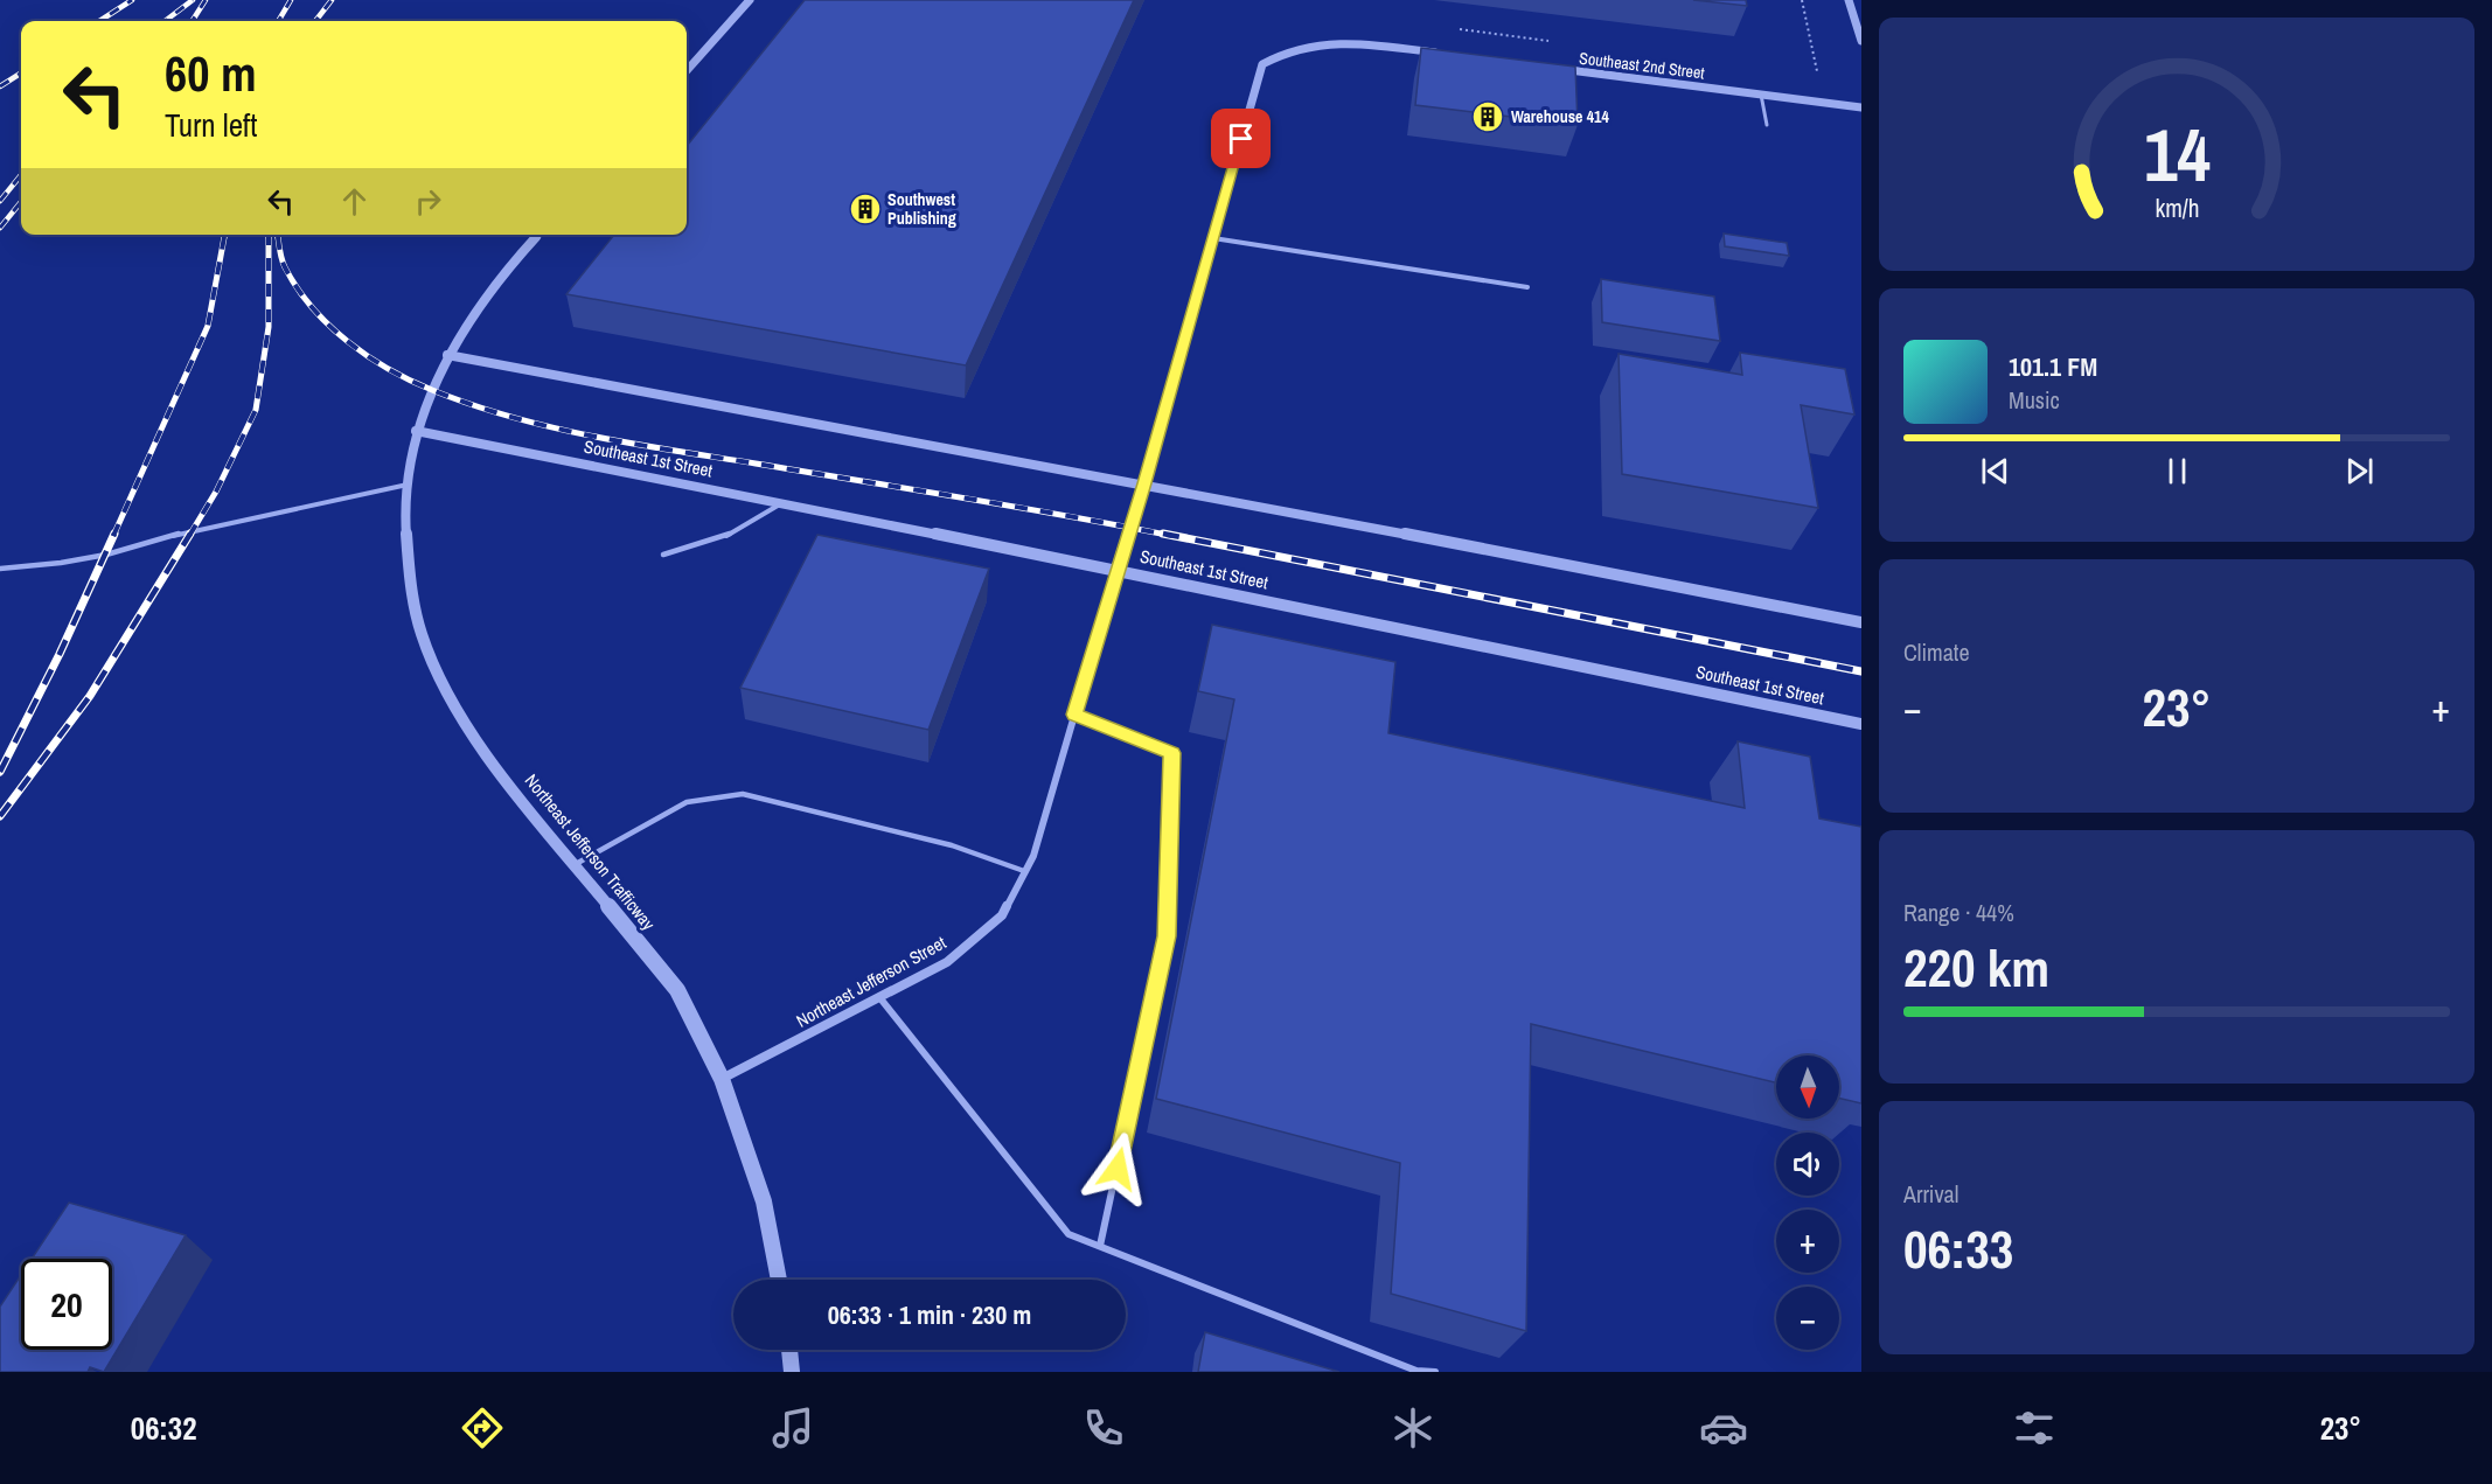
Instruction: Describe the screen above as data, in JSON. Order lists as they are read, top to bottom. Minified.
{"streets":{"street":["Southeast 2nd Street","Southeast 1st Street","Northeast Jefferson Trafficway","Northeast Jefferson Street"]},"crossings":[["Southeast 1st Street","Northeast Jefferson Trafficway"],["Southeast 1st Street","Northeast Jefferson Street"],["Northeast Jefferson Trafficway","Northeast Jefferson Street"]],"places":{"building":["Warehouse 414","Southwest Publishing"]},"north":"bottom","page":{"turn":["60 m","Turn left"],"song":["101.1 FM","Music"],"tile":["Climate",["Range · 44%","220 km"],["Arrival","06:33"]],"heat":["−","23°","+"],"map_buttons":["+","−"],"limit":"20","trip":"06:33 · 1 min · 230 m","tabs":["06:32","23°"],"gauge":["14","km/h"]}}
